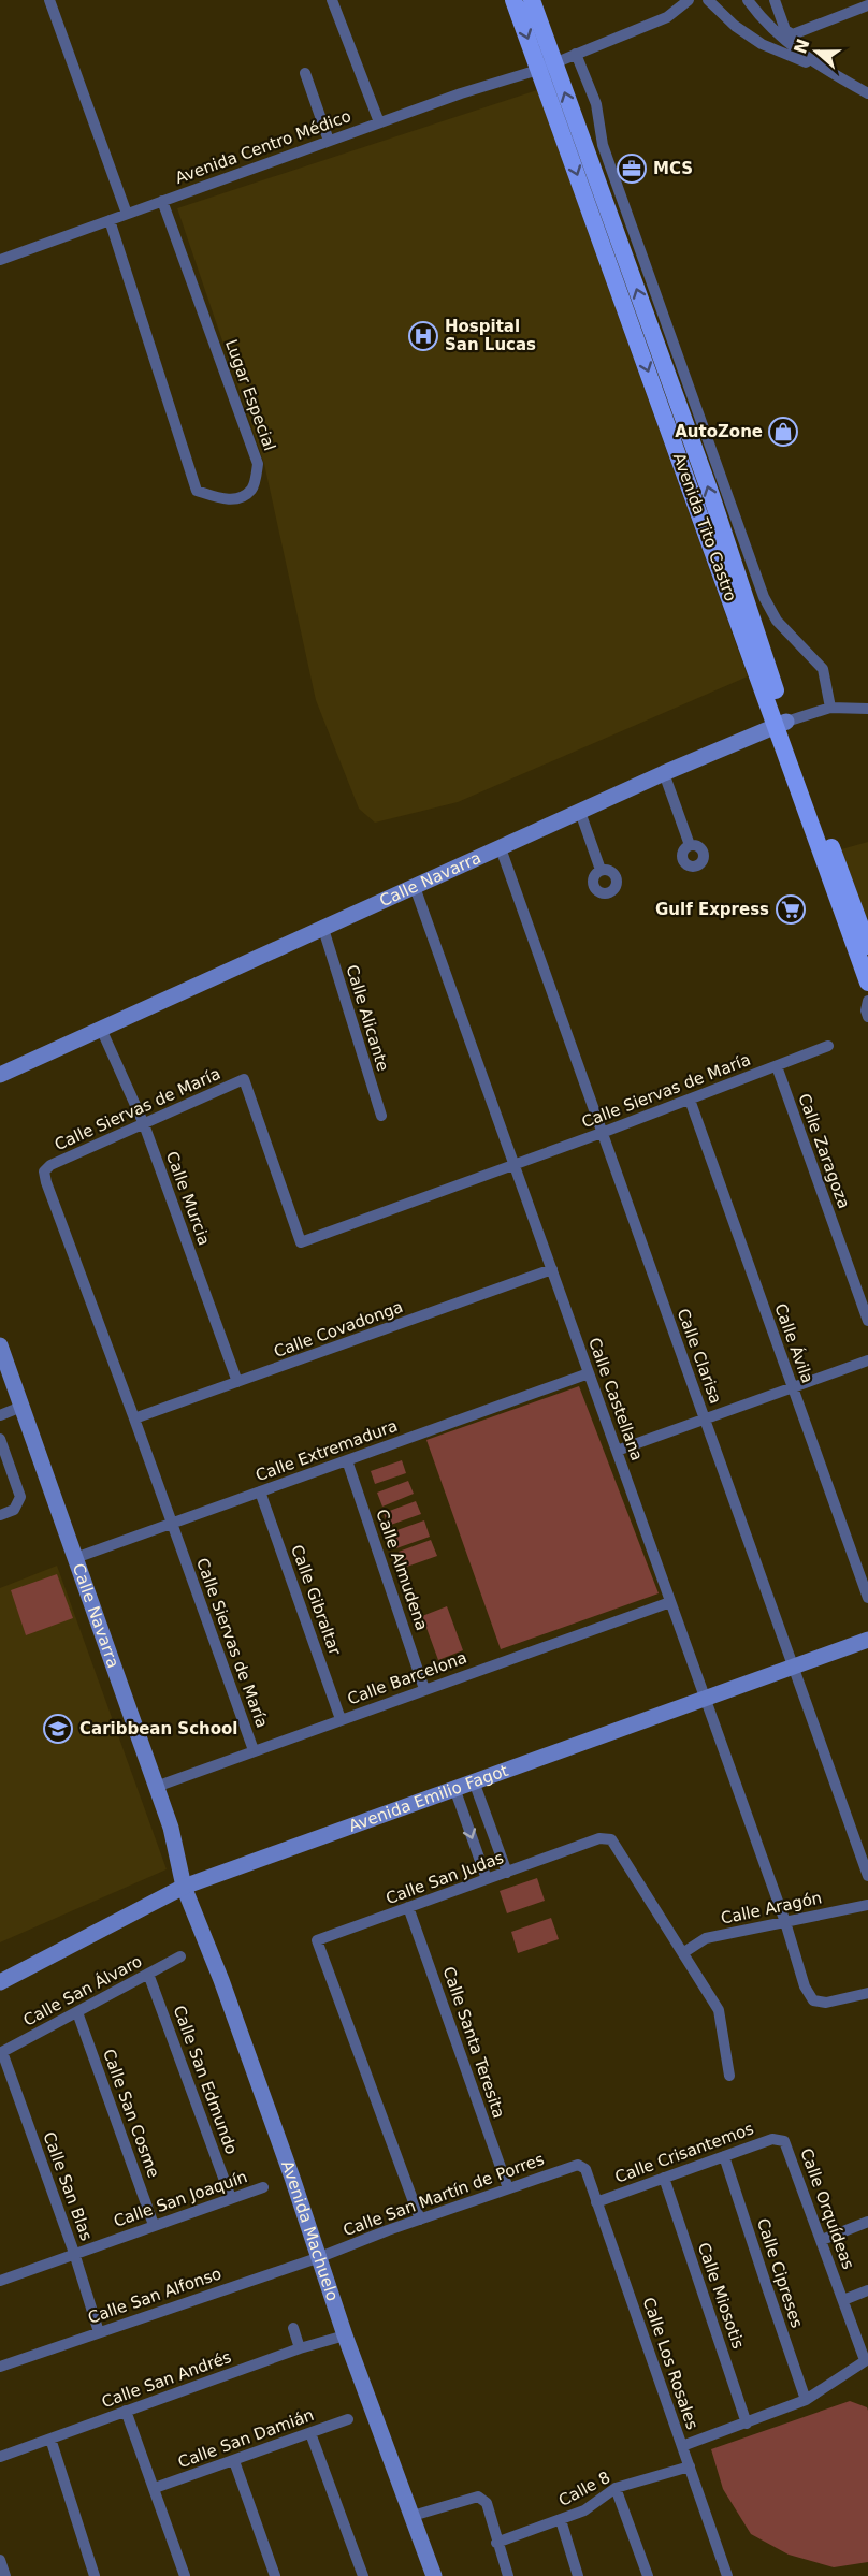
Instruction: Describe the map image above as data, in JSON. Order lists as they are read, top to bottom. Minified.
{"streets":{"main road":["Avenida Tito Castro"],"street":["Avenida Centro Médico","Lugar Especial","Calle Navarra","Calle Alicante","Calle Siervas de María","Calle Zaragoza","Calle Murcia","Calle Covadonga","Calle Ávila","Calle Clarisa","Calle Castellana","Calle Extremadura","Calle Almudena","Calle Gibraltar","Calle Barcelona","Avenida Emilio Fagot","Calle San Judas","Calle Aragón","Calle San Álvaro","Calle Santa Teresita","Calle San Edmundo","Calle San Cosme","Calle Crisantemos","Calle San Blas","Calle San Martín de Porres","Calle San Joaquín","Calle Orquídeas","Avenida Machuelo","Calle Cipreses","Calle San Alfonso","Calle Miosotis","Calle Los Rosales","Calle San Andrés","Calle San Damián","Calle 8"]},"crossings":[["Avenida Centro Médico","Lugar Especial"],["Avenida Centro Médico","Avenida Tito Castro"],["Avenida Tito Castro","Calle Navarra"],["Calle Navarra","Calle Alicante"],["Calle Navarra","Calle Murcia"],["Calle Navarra","Calle Clarisa"],["Calle Navarra","Calle Castellana"],["Calle Navarra","Calle Extremadura"],["Calle Navarra","Calle Barcelona"],["Calle Navarra","Avenida Emilio Fagot"],["Calle Navarra","Avenida Machuelo"],["Calle Siervas de María","Calle Zaragoza"],["Calle Siervas de María","Calle Murcia"],["Calle Siervas de María","Calle Covadonga"],["Calle Siervas de María","Calle Ávila"],["Calle Siervas de María","Calle Clarisa"],["Calle Siervas de María","Calle Castellana"],["Calle Siervas de María","Calle Extremadura"],["Calle Siervas de María","Calle Barcelona"],["Calle Murcia","Calle Covadonga"],["Calle Covadonga","Calle Castellana"],["Calle Clarisa","Avenida Emilio Fagot"],["Calle Castellana","Calle Extremadura"],["Calle Castellana","Calle Barcelona"],["Calle Castellana","Avenida Emilio Fagot"],["Calle Castellana","Calle Aragón"],["Calle Extremadura","Calle Almudena"],["Calle Extremadura","Calle Gibraltar"],["Calle Almudena","Calle Barcelona"],["Calle Gibraltar","Calle Barcelona"],["Avenida Emilio Fagot","Avenida Machuelo"],["Calle San Judas","Calle Aragón"],["Calle San Judas","Calle Santa Teresita"],["Calle San Judas","Calle San Martín de Porres"],["Calle San Álvaro","Calle San Edmundo"],["Calle San Álvaro","Calle San Cosme"],["Calle San Álvaro","Calle San Blas"],["Calle Santa Teresita","Calle San Martín de Porres"],["Calle San Edmundo","Calle San Joaquín"],["Calle San Cosme","Calle San Joaquín"],["Calle Crisantemos","Calle Orquídeas"],["Calle Crisantemos","Calle Cipreses"],["Calle Crisantemos","Calle Miosotis"],["Calle Crisantemos","Calle Los Rosales"],["Calle San Blas","Calle San Joaquín"],["Calle San Blas","Calle San Alfonso"],["Calle San Martín de Porres","Avenida Machuelo"],["Calle San Martín de Porres","Calle San Alfonso"],["Calle San Martín de Porres","Calle Los Rosales"],["Avenida Machuelo","Calle San Alfonso"],["Avenida Machuelo","Calle San Andrés"],["Calle Los Rosales","Calle 8"]],"places":{"office":["MCS"],"hospital":["Hospital San Lucas"],"shop":["AutoZone"],"supermarket":["Gulf Express"],"school or university":["Caribbean School"]},"north":"left"}
